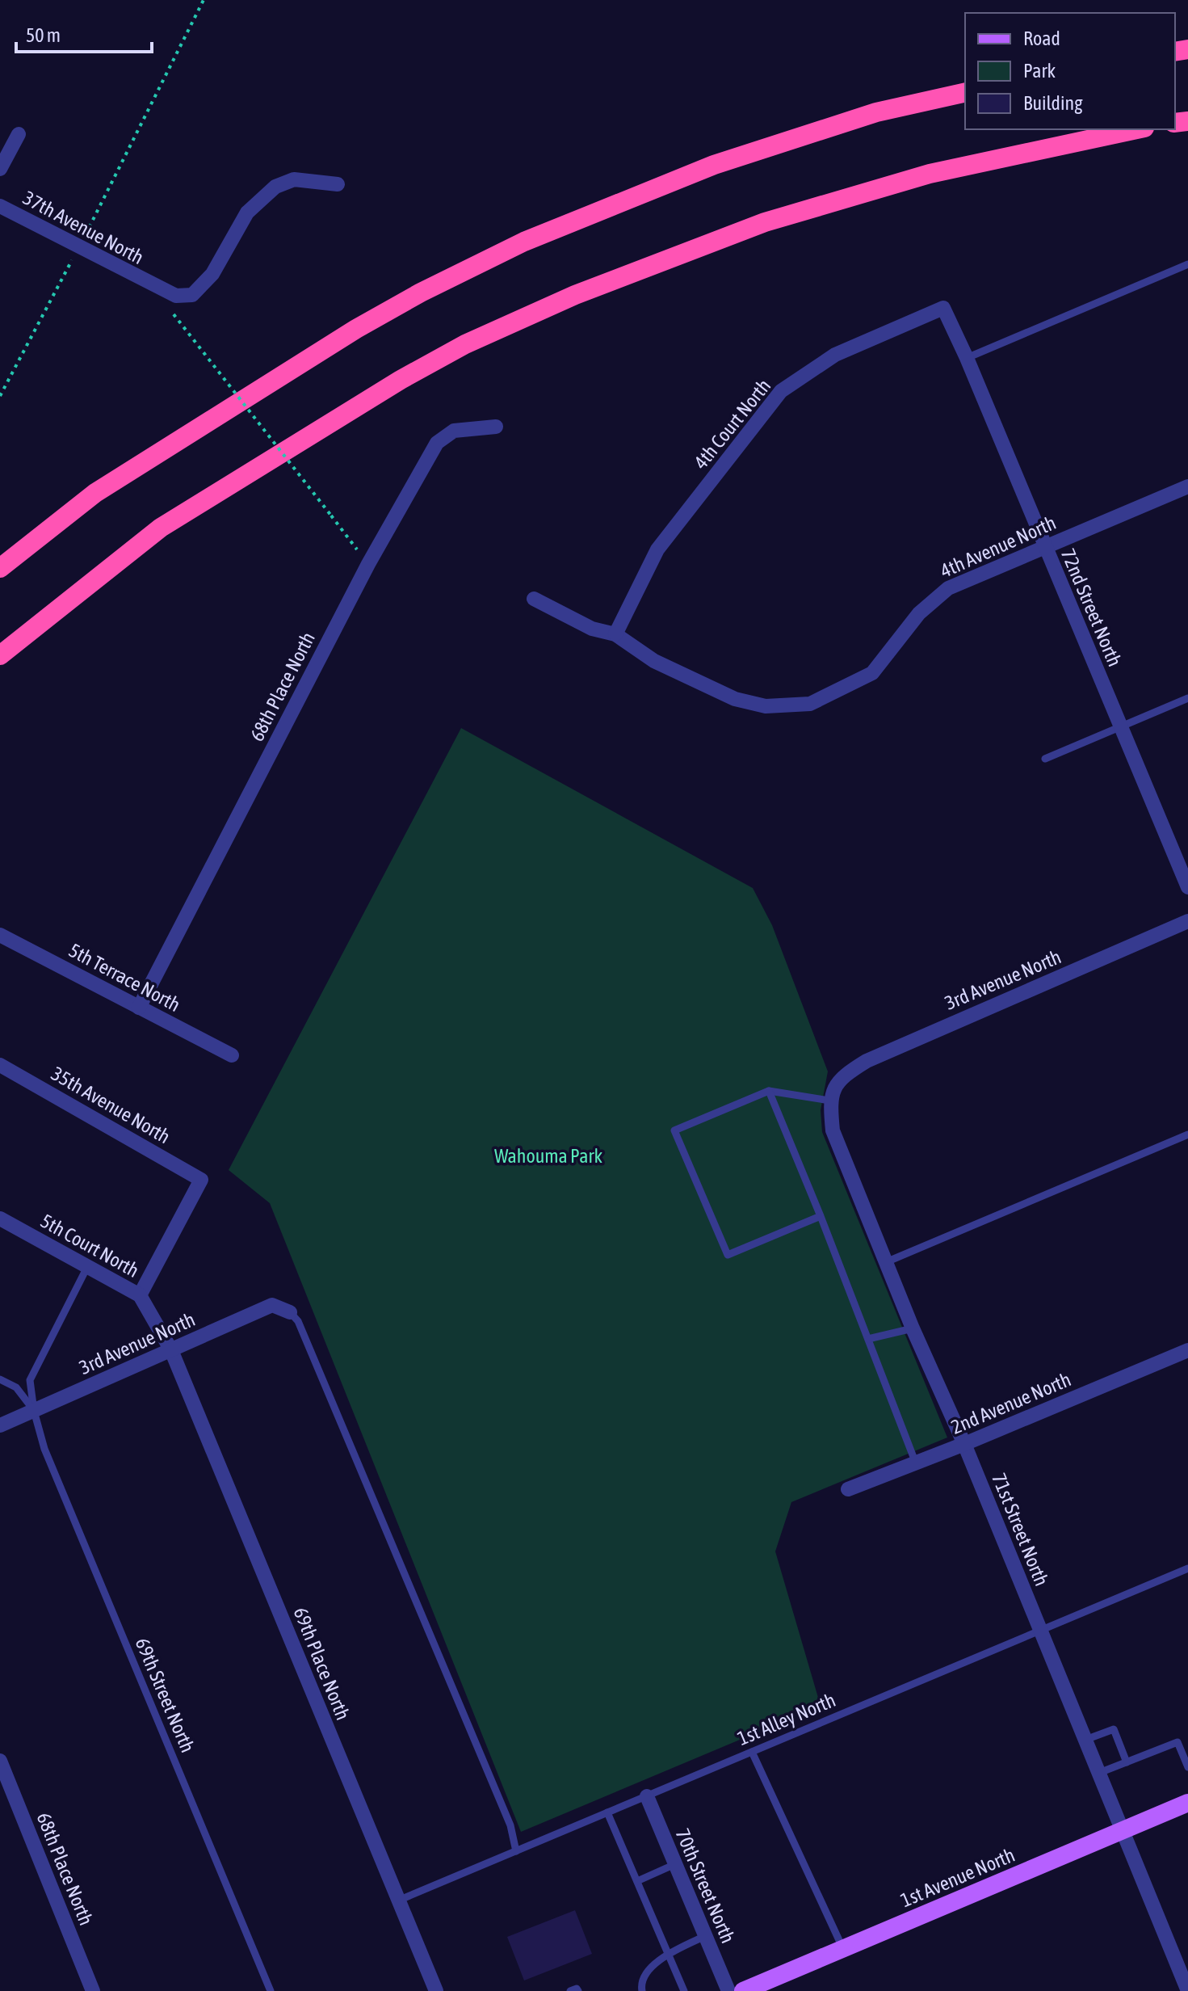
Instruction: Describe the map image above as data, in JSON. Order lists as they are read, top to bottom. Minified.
{"streets":{"main road":["1st Avenue North"],"street":["37th Avenue North","4th Court North","4th Avenue North","72nd Street North","68th Place North","5th Terrace North","3rd Avenue North","35th Avenue North","5th Court North","2nd Avenue North","71st Street North","69th Place North","70th Street North"],"lane":["69th Street North","1st Alley North"]},"crossings":[["4th Court North","4th Avenue North"],["4th Court North","72nd Street North"],["4th Avenue North","72nd Street North"],["68th Place North","5th Terrace North"],["3rd Avenue North","5th Court North"],["3rd Avenue North","71st Street North"],["3rd Avenue North","69th Place North"],["3rd Avenue North","69th Street North"],["35th Avenue North","5th Court North"],["5th Court North","69th Place North"],["2nd Avenue North","71st Street North"],["71st Street North","1st Alley North"],["71st Street North","1st Avenue North"],["69th Place North","1st Alley North"],["1st Alley North","70th Street North"]],"parks":["Wahouma Park"],"legend":["Road","Park","Building"],"scale_bar":"50 m"}
